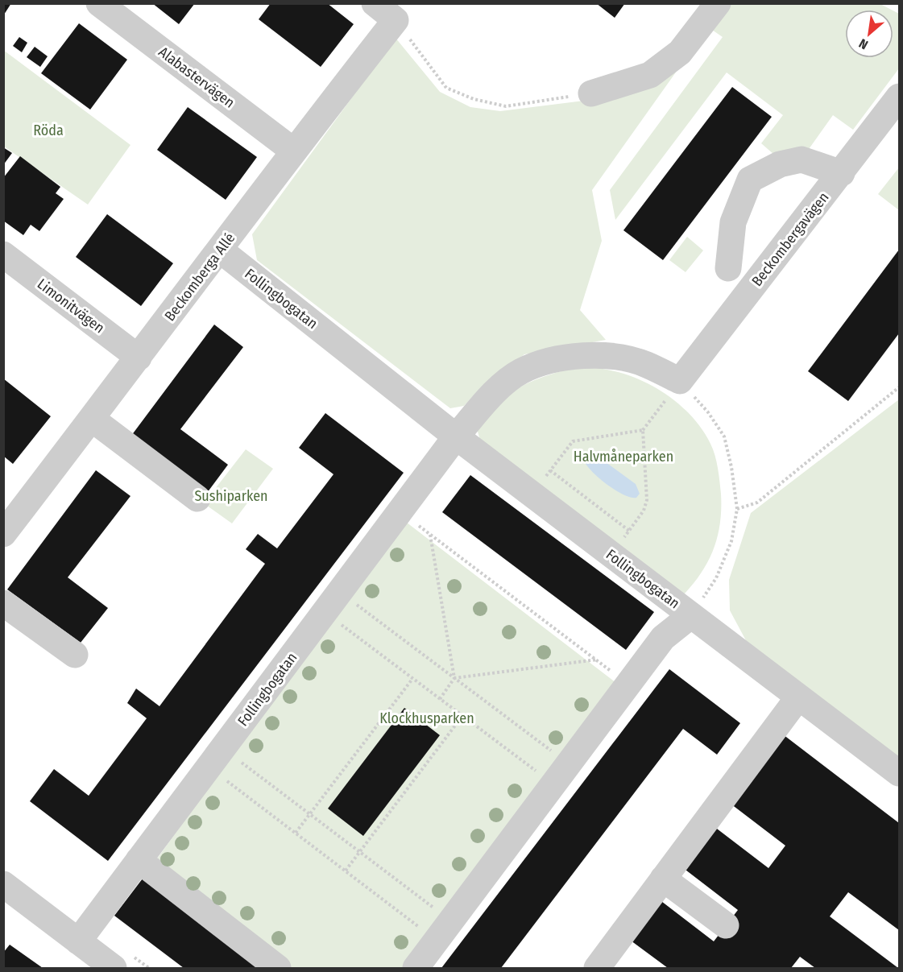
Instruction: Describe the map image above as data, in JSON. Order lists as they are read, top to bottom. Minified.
{"streets":{"street":["Alabastervägen","Beckombergavägen","Beckomberga Allé","Follingbogatan","Limonitvägen"]},"crossings":[["Alabastervägen","Beckomberga Allé"],["Beckomberga Allé","Follingbogatan"],["Beckomberga Allé","Limonitvägen"]],"parks":["Röda","Halvmåneparken","Sushiparken","Klockhusparken"],"north":"bottom left"}
